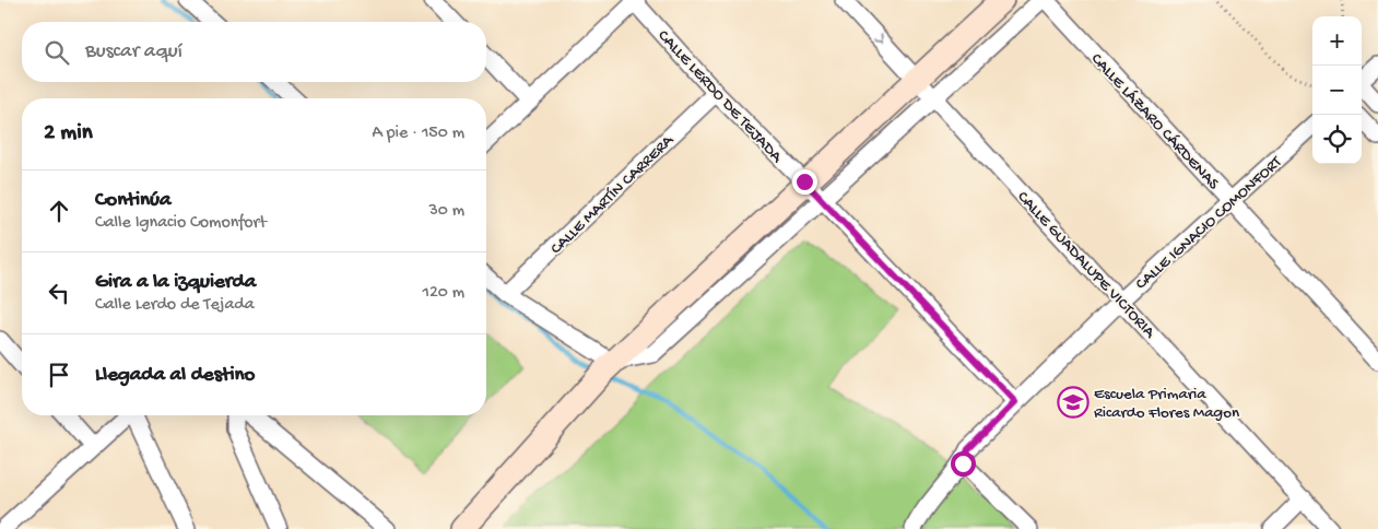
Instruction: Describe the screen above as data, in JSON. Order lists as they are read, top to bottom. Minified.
{"streets":{"street":["CALLE LERDO DE TEJADA","CALLE LÁZARO CÁRDENAS","CALLE MARTÍN CARRERA","CALLE IGNACIO COMONFORT","CALLE GUADALUPE VICTORIA"]},"crossings":[["CALLE LERDO DE TEJADA","CALLE MARTÍN CARRERA"],["CALLE LERDO DE TEJADA","CALLE IGNACIO COMONFORT"],["CALLE LÁZARO CÁRDENAS","CALLE IGNACIO COMONFORT"],["CALLE IGNACIO COMONFORT","CALLE GUADALUPE VICTORIA"]],"places":{"school or university":["Escuela Primaria Ricardo Flores Magon"]},"page":{"map_buttons":["+","−"],"search":"Buscar aquí","heading":["2 min","A pie · 150 m"],"list":[["Continúa","Calle Ignacio Comonfort","30 m"],["Gira a la izquierda","Calle Lerdo de Tejada","120 m"],"Llegada al destino"]}}
